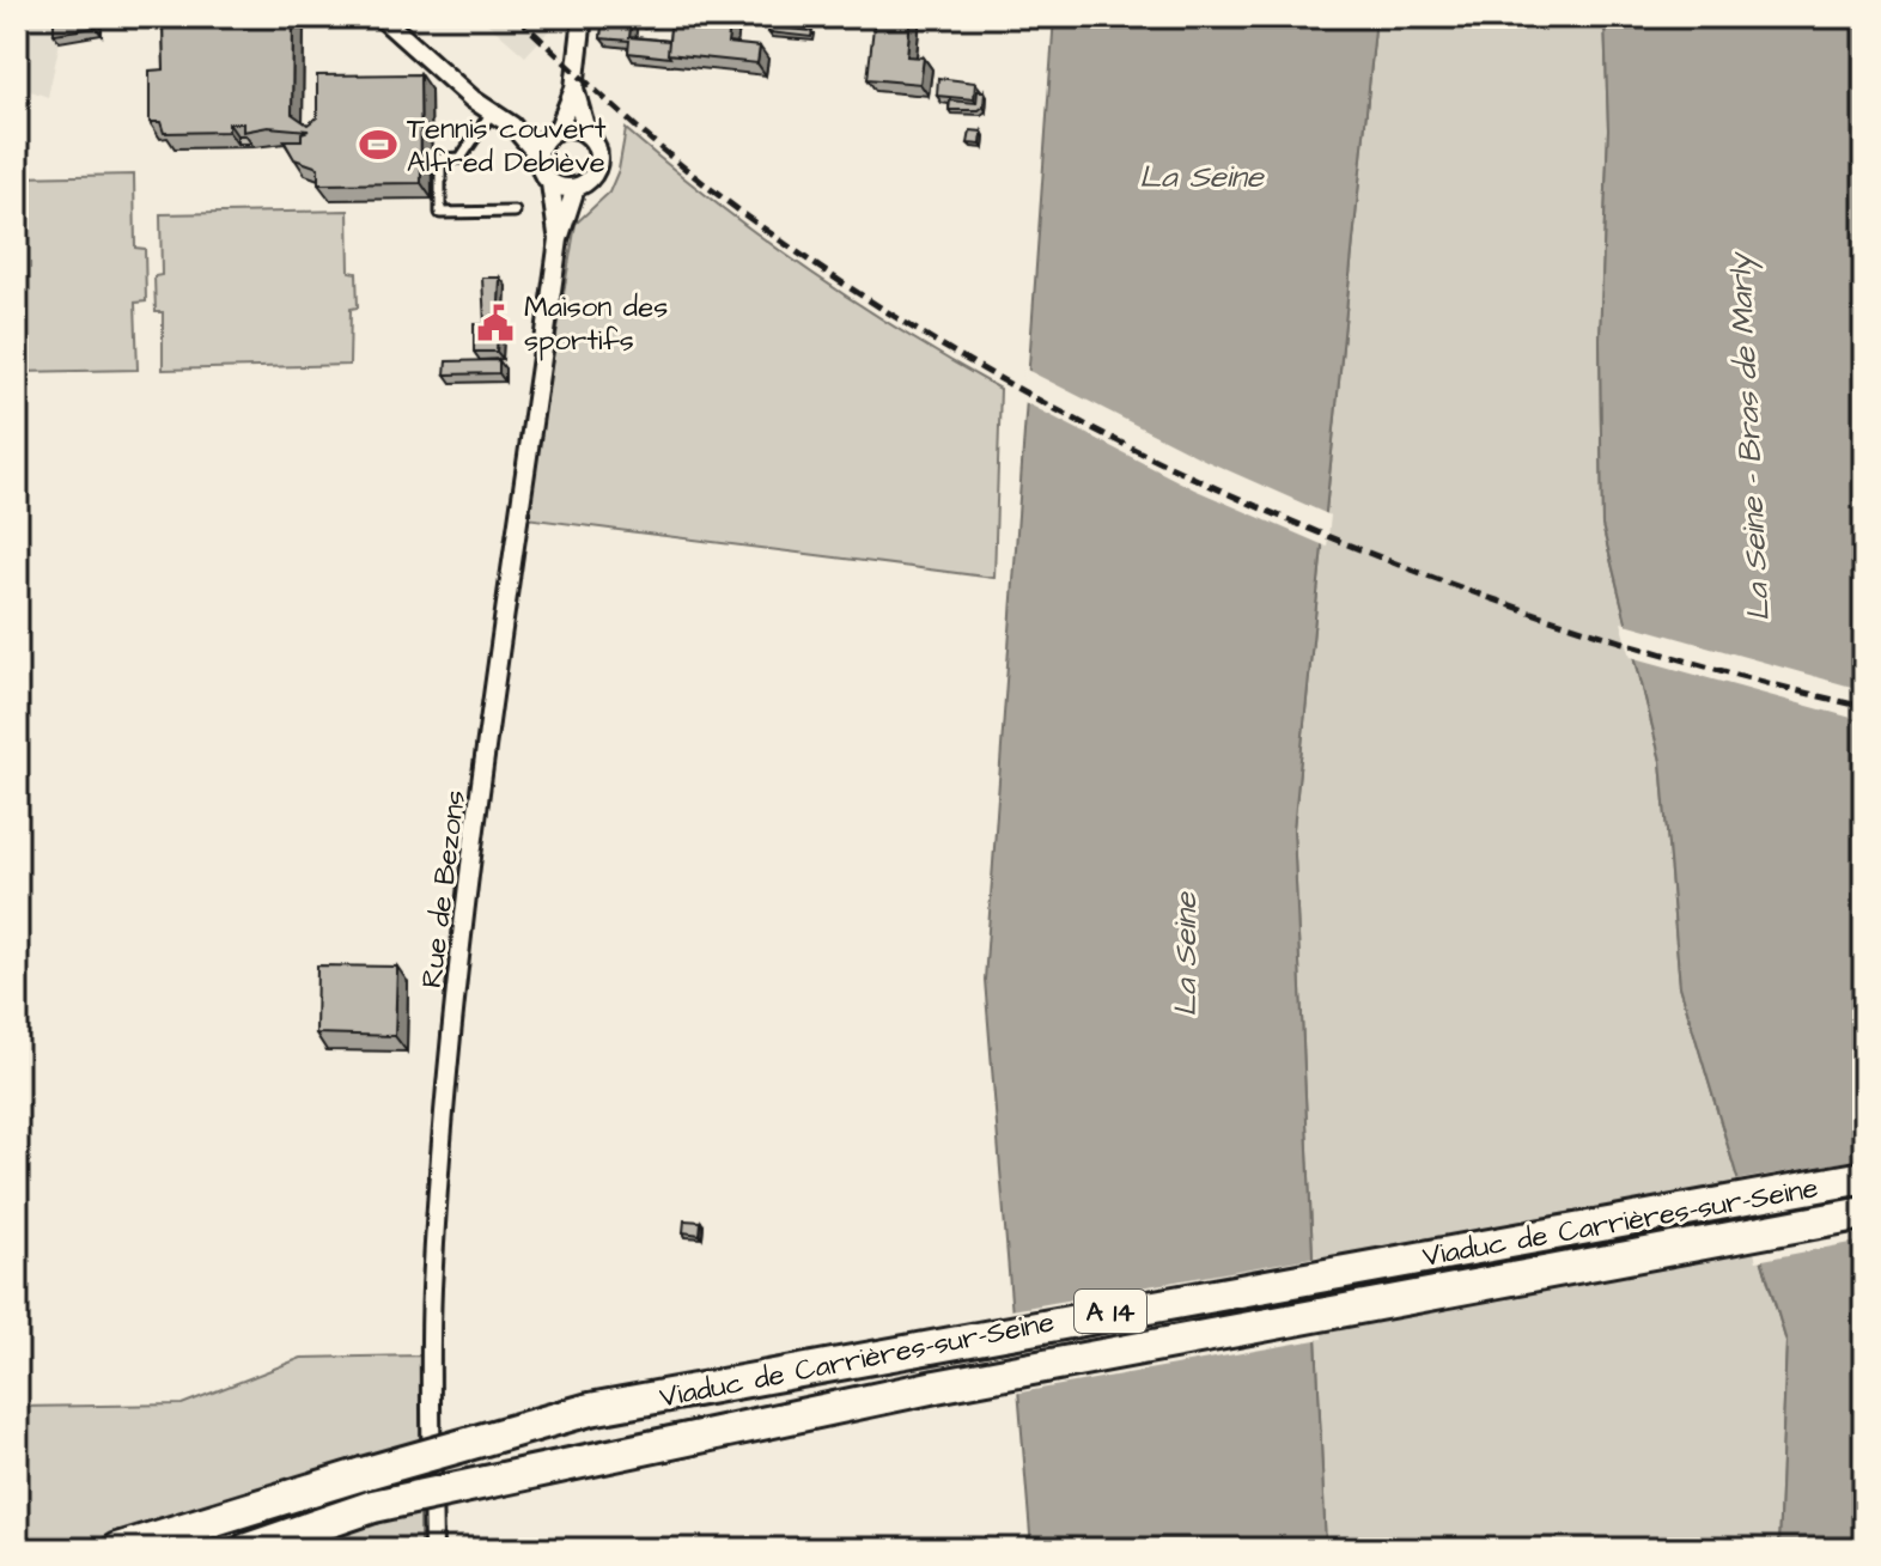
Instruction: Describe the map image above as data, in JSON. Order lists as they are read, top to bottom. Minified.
{"streets":{"highway":["Viaduc de Carrières-sur-Seine","A 14"],"street":["Rue de Bezons"]},"water":["La Seine","La Seine - Bras de Marly"],"places":{"sports":["Tennis couvert Alfred Debiève"],"public building":["Maison des sportifs"]}}
